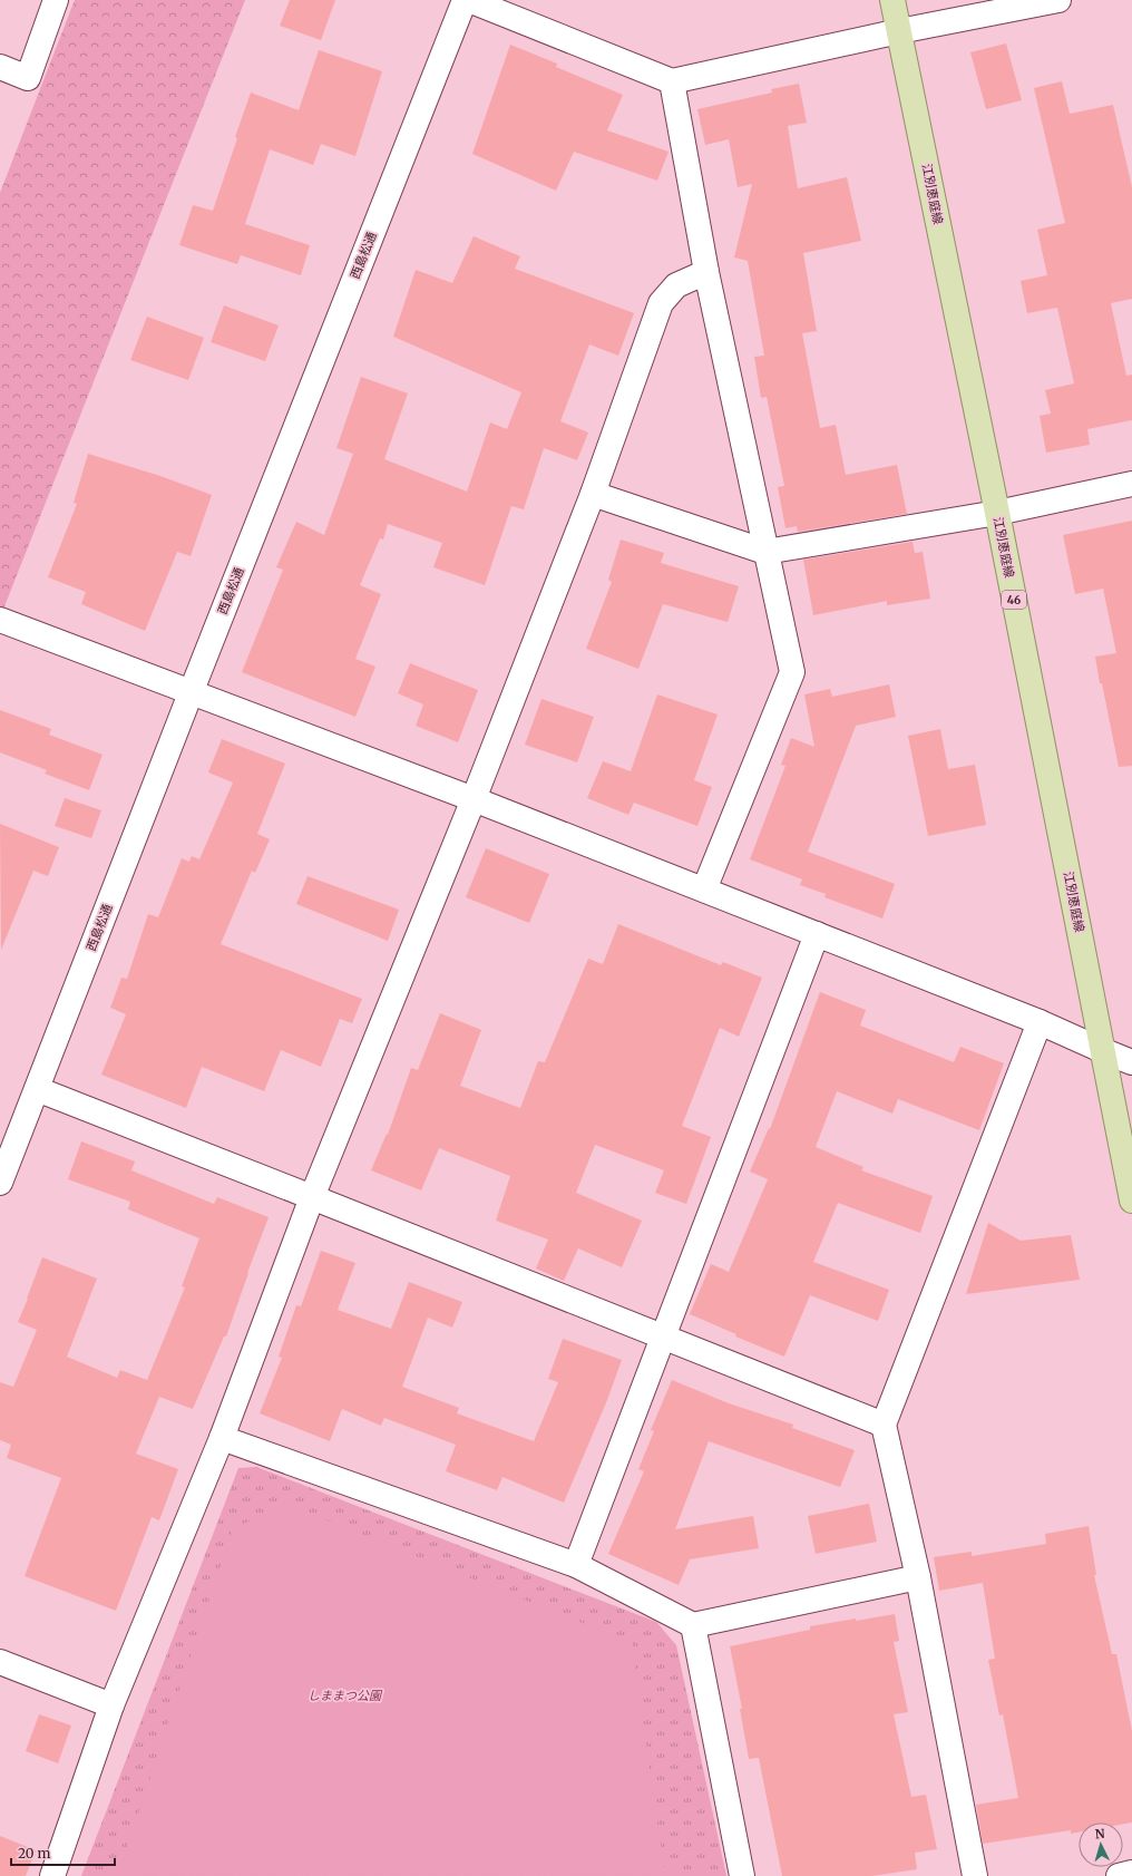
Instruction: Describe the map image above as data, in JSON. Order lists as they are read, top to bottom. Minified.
{"streets":{"main road":["江別恵庭線","46"],"street":["西島松通"]},"parks":["しままつ公園"],"scale_bar":"20 m","north":"top"}
